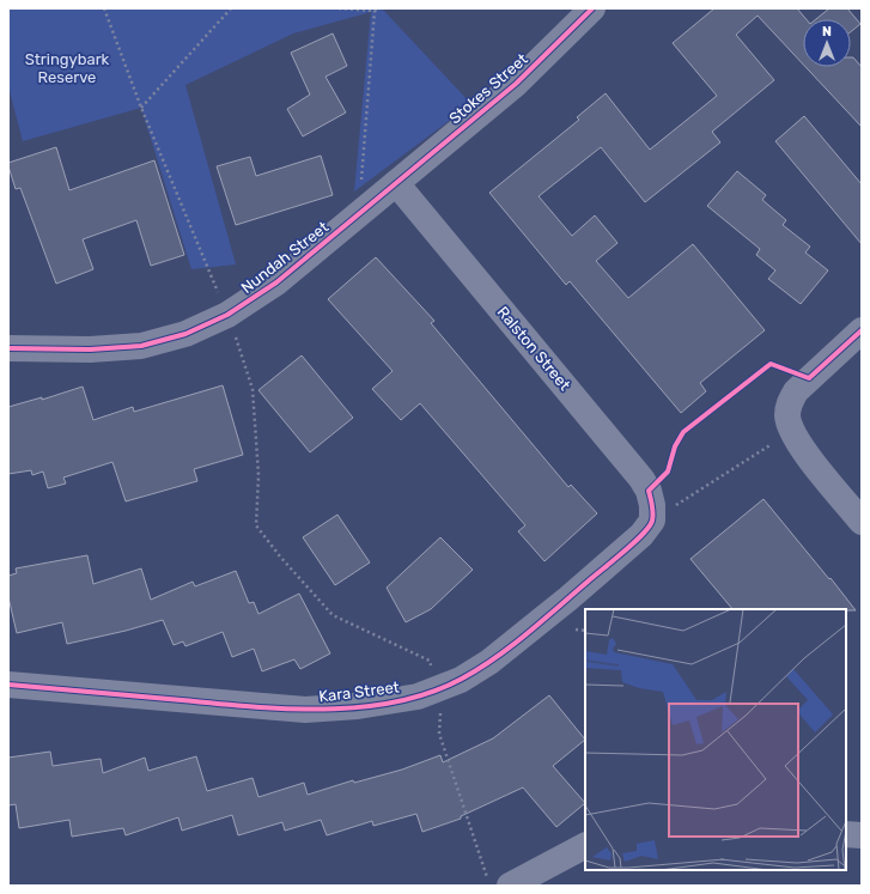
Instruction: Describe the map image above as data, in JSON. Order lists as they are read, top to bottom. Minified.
{"streets":{"street":["Stokes Street","Nundah Street","Ralston Street","Kara Street"]},"crossings":[["Stokes Street","Nundah Street"],["Stokes Street","Ralston Street"],["Nundah Street","Ralston Street"],["Ralston Street","Kara Street"]],"parks":["Stringybark Reserve"],"north":"top"}
